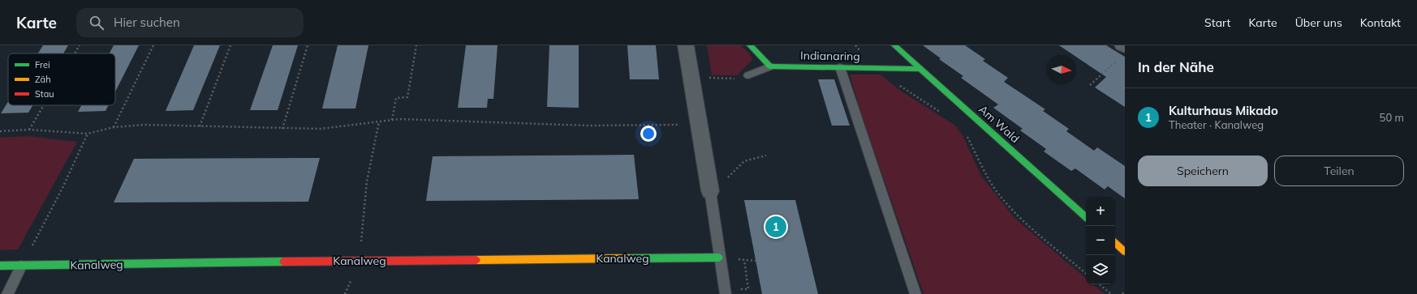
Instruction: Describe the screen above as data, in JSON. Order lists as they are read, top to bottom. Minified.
{"streets":{"street":["Indianaring","Am Wald","Kanalweg"]},"crossings":[["Indianaring","Am Wald"]],"legend":["Frei","Zäh","Stau"],"north":"right","page":{"header":"Karte","search":"Hier suchen","nav":["Start","Karte","Über uns","Kontakt"],"heading":"In der Nähe","list":[{"mark":"1","name":"Kulturhaus Mikado","note":"Theater · Kanalweg","value":"50 m"}],"buttons":["Speichern","Teilen"],"map_buttons":["+","−"],"pins":"1"}}
